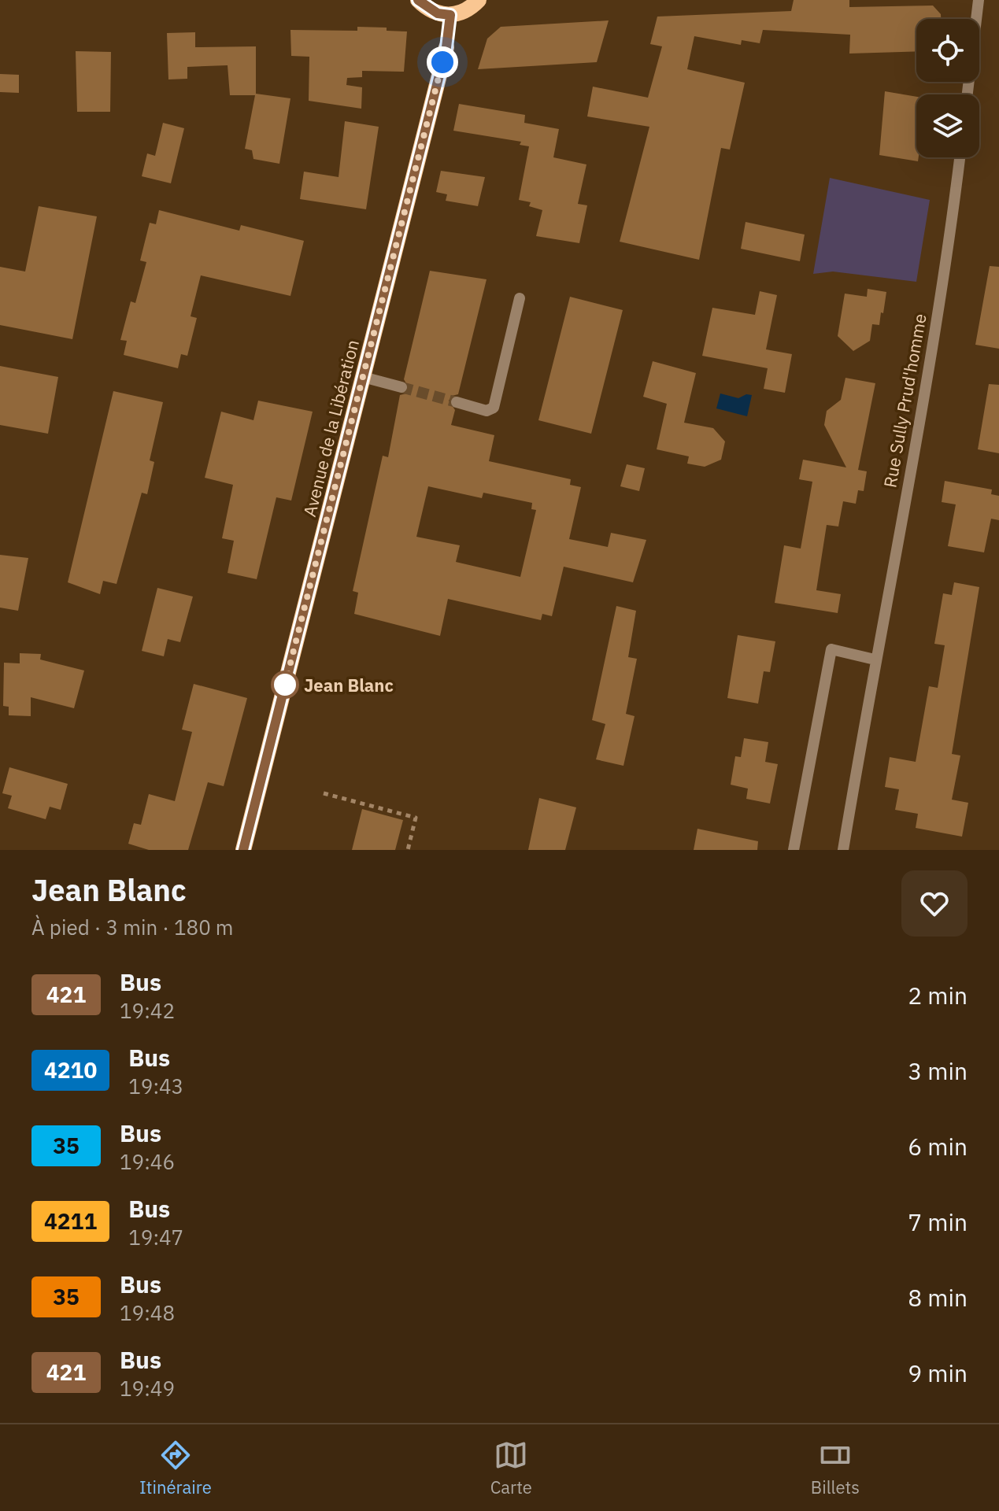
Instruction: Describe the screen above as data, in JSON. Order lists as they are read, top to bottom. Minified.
{"streets":{"main road":["Avenue de la Libération"],"street":["Rue Sully Prud'homme"]},"places":["Jean Blanc"],"lines":["bus line 421"],"page":{"heading":["Jean Blanc","À pied · 3 min · 180 m"],"list":[{"mark":"421","name":"Bus","note":"19:42","value":"2 min"},{"mark":"4210","name":"Bus","note":"19:43","value":"3 min"},{"mark":"35","name":"Bus","note":"19:46","value":"6 min"},{"mark":"4211","name":"Bus","note":"19:47","value":"7 min"},{"mark":"35","name":"Bus","note":"19:48","value":"8 min"},{"mark":"421","name":"Bus","note":"19:49","value":"9 min"}],"tabs":["Itinéraire","Carte","Billets"]}}
